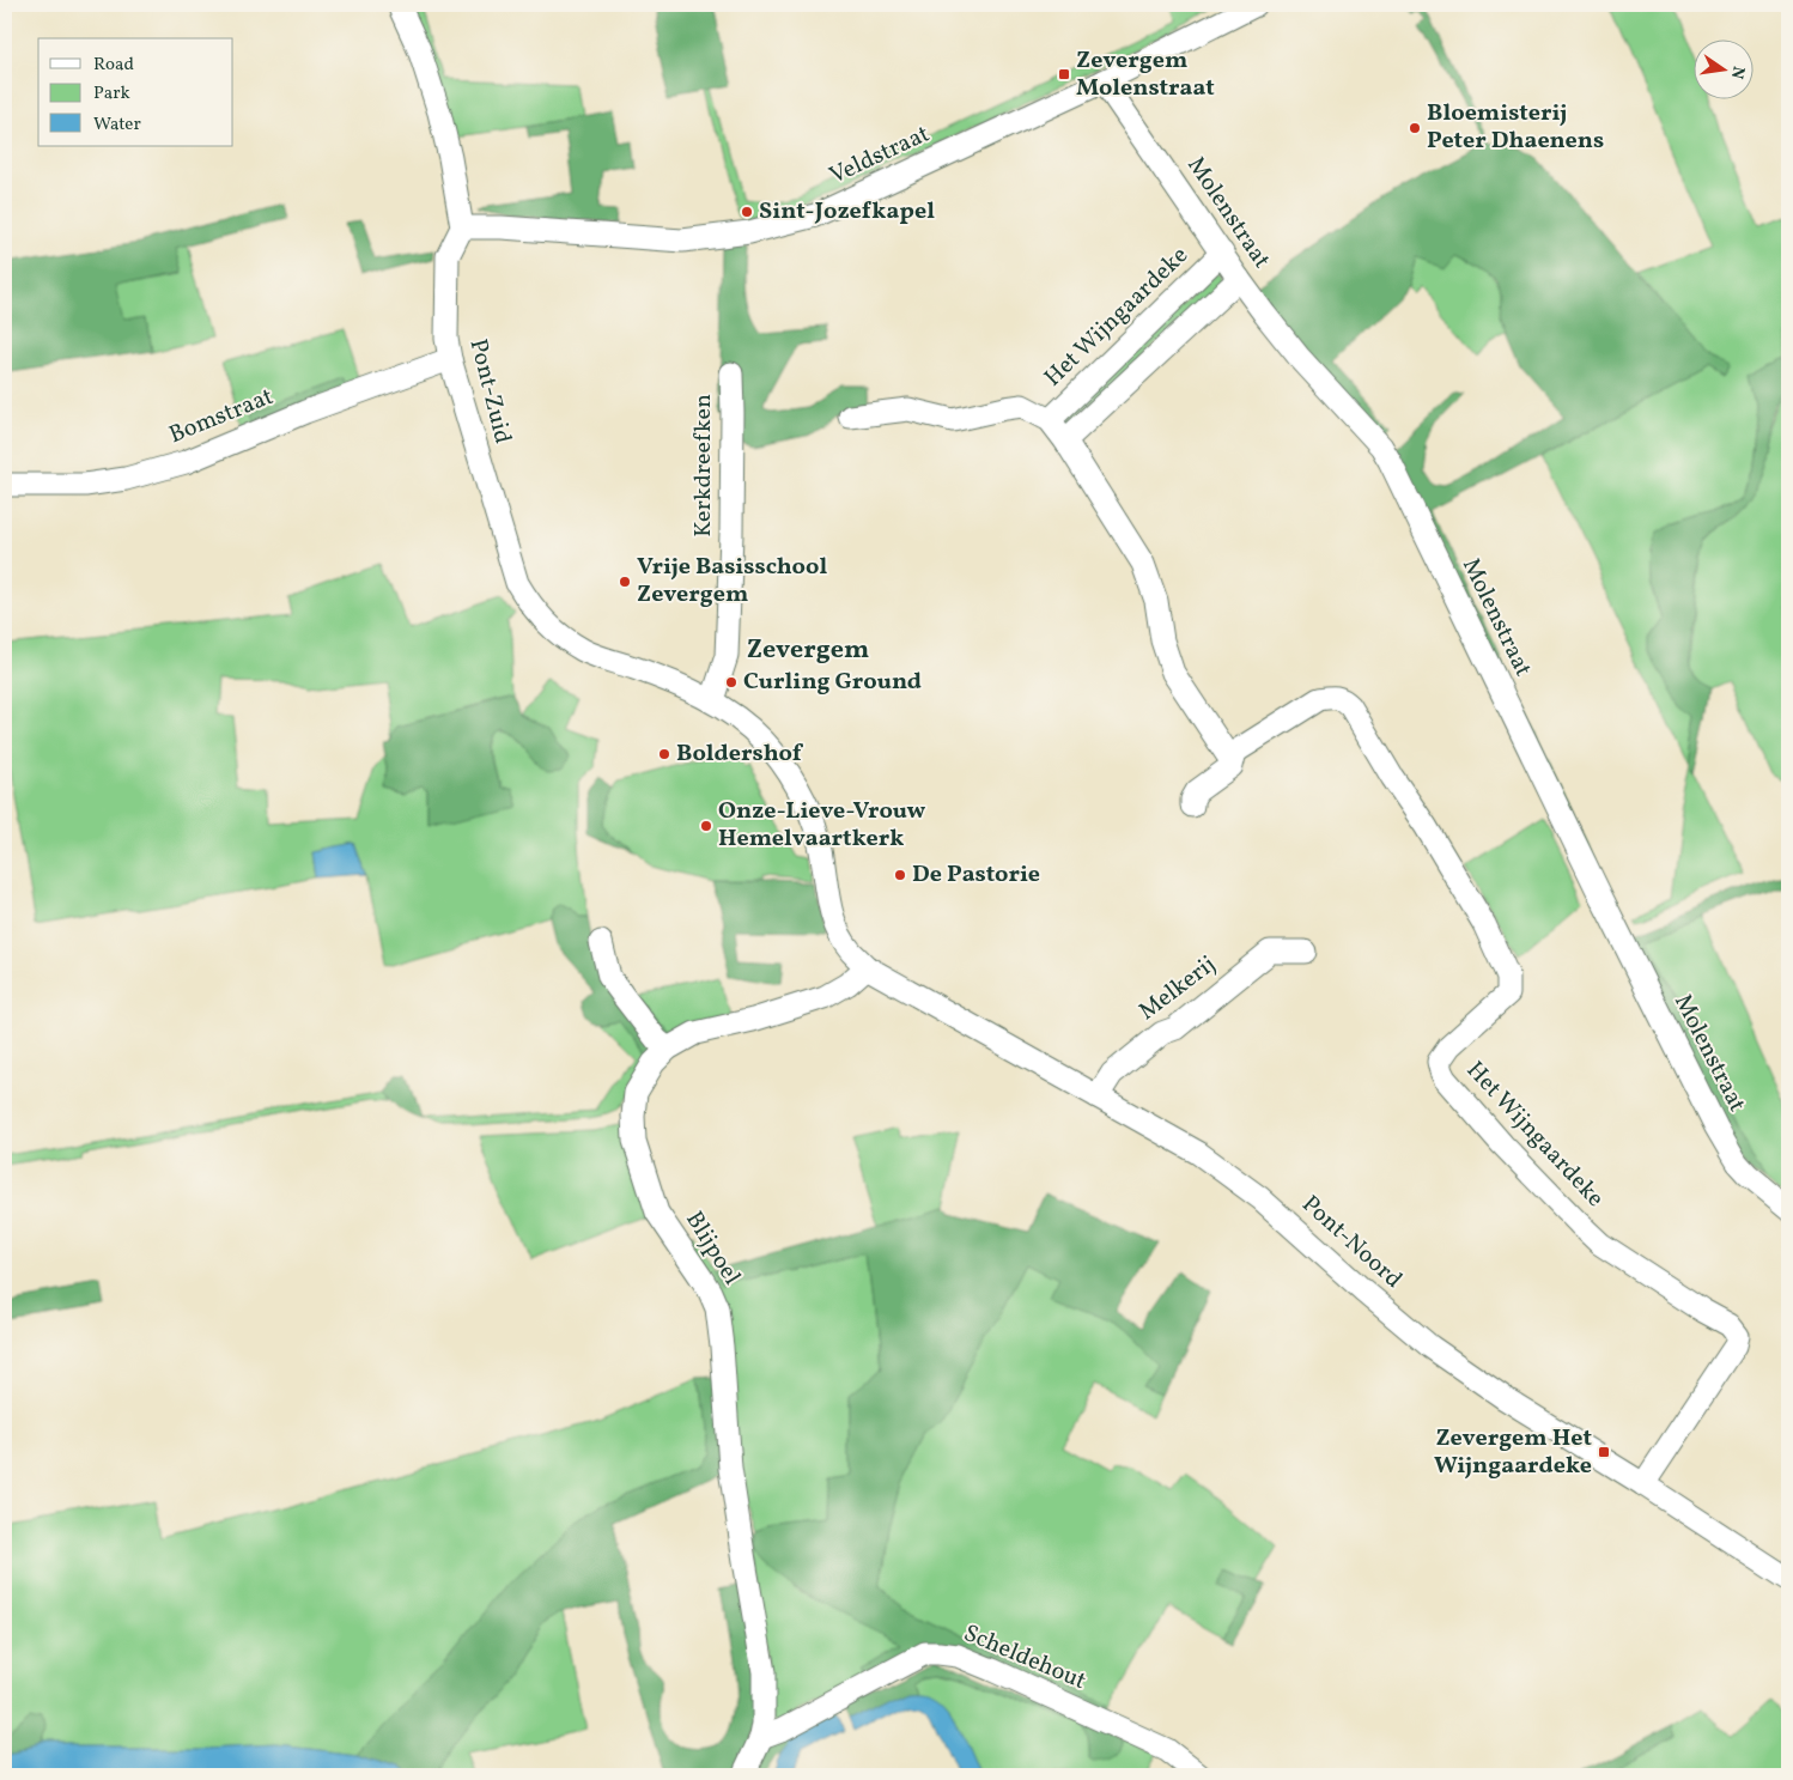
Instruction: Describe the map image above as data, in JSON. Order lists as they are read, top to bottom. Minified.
{"streets":{"street":["Veldstraat","Molenstraat","Het Wijngaardeke","Pont-Zuid","Bomstraat","Kerkdreefken","Melkerij","Pont-Noord","Blijpoel","Scheldehout"]},"crossings":[["Veldstraat","Molenstraat"],["Veldstraat","Pont-Zuid"],["Molenstraat","Het Wijngaardeke"],["Het Wijngaardeke","Pont-Noord"],["Pont-Zuid","Bomstraat"],["Pont-Zuid","Kerkdreefken"],["Pont-Zuid","Pont-Noord"],["Kerkdreefken","Pont-Noord"],["Melkerij","Pont-Noord"],["Pont-Noord","Blijpoel"],["Blijpoel","Scheldehout"]],"districts":["Zevergem"],"places":{"transit":["Zevergem Molenstraat","Zevergem Het Wijngaardeke"],"other":["Bloemisterij Peter Dhaenens","Sint-Jozefkapel","Vrije Basisschool Zevergem","Curling Ground","Boldershof","Onze-Lieve-Vrouw Hemelvaartkerk","De Pastorie"]},"legend":["Road","Park","Water"],"north":"right"}
